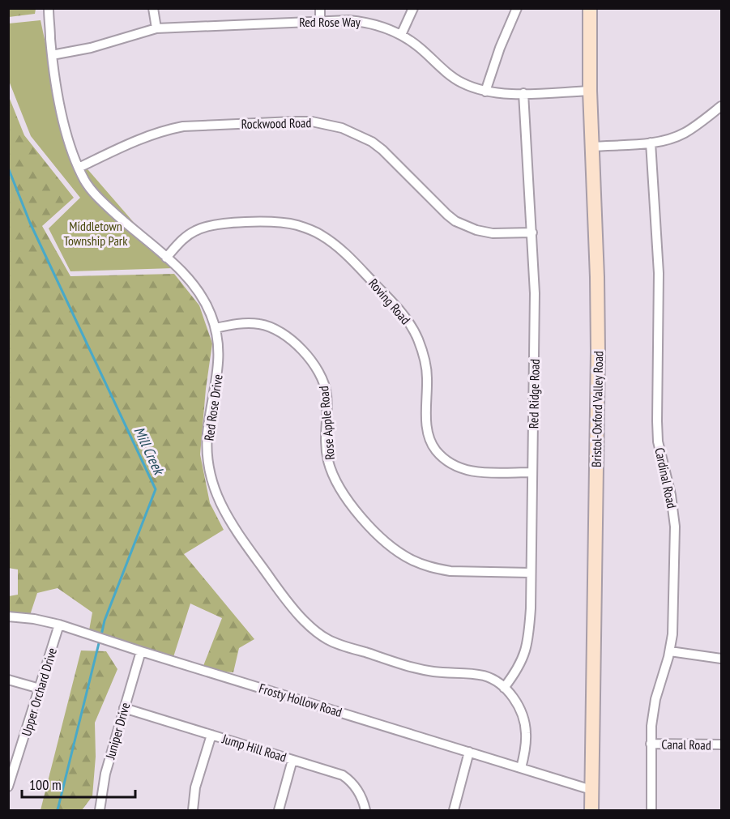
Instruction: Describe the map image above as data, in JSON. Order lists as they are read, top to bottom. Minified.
{"streets":{"main road":["Bristol-Oxford Valley Road"],"street":["Red Rose Way","Rockwood Road","Roving Road","Red Ridge Road","Red Rose Drive","Rose Apple Road","Cardinal Road","Upper Orchard Drive","Frosty Hollow Road","Juniper Drive","Canal Road","Jump Hill Road"]},"crossings":[["Red Rose Way","Red Ridge Road"],["Red Rose Way","Red Rose Drive"],["Red Rose Way","Bristol-Oxford Valley Road"],["Rockwood Road","Red Ridge Road"],["Rockwood Road","Red Rose Drive"],["Roving Road","Red Ridge Road"],["Roving Road","Red Rose Drive"],["Red Ridge Road","Red Rose Drive"],["Red Ridge Road","Rose Apple Road"],["Red Rose Drive","Rose Apple Road"],["Red Rose Drive","Frosty Hollow Road"],["Bristol-Oxford Valley Road","Frosty Hollow Road"],["Cardinal Road","Canal Road"],["Upper Orchard Drive","Frosty Hollow Road"],["Frosty Hollow Road","Juniper Drive"],["Juniper Drive","Jump Hill Road"]],"water":["Mill Creek"],"parks":["Middletown Township Park"],"scale_bar":"100 m"}
